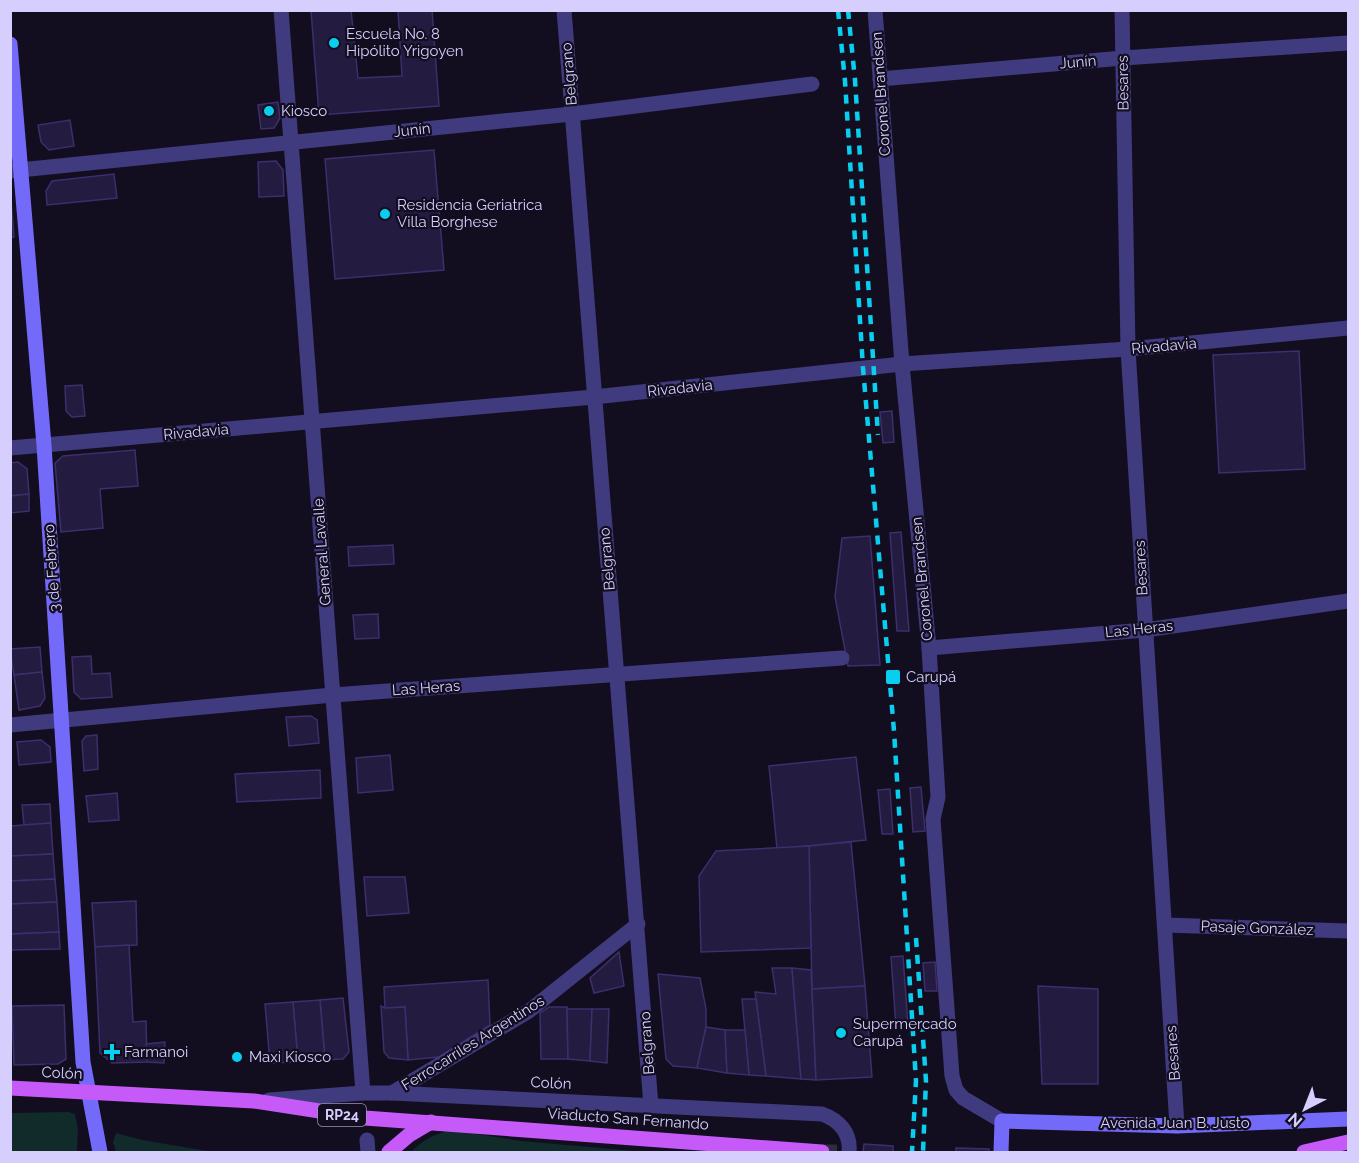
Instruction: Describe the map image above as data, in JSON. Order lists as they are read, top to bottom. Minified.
{"streets":{"main road":["Colón","RP24","Viaducto San Fernando"],"street":["Junín","Belgrano","Besares","Coronel Brandsen","Rivadavia","General Lavalle","3 de Febrero","Las Heras","Pasaje González","Ferrocarriles Argentinos","Avenida Juan B. Justo"]},"crossings":[["Junín","Belgrano"],["Junín","Besares"],["Junín","Coronel Brandsen"],["Junín","General Lavalle"],["Junín","3 de Febrero"],["Belgrano","Rivadavia"],["Belgrano","Las Heras"],["Belgrano","Ferrocarriles Argentinos"],["Belgrano","Colón"],["Besares","Rivadavia"],["Besares","Las Heras"],["Besares","Pasaje González"],["Besares","Avenida Juan B. Justo"],["Coronel Brandsen","Rivadavia"],["Coronel Brandsen","Las Heras"],["Coronel Brandsen","Avenida Juan B. Justo"],["Rivadavia","General Lavalle"],["Rivadavia","3 de Febrero"],["General Lavalle","Las Heras"],["General Lavalle","Colón"],["3 de Febrero","Las Heras"],["3 de Febrero","Colón"],["Ferrocarriles Argentinos","Colón"],["Colón","Viaducto San Fernando"]],"places":{"other":["Escuela No. 8 Hipólito Yrigoyen","Kiosco","Residencia Geriatrica Villa Borghese","Supermercado Carupá","Maxi Kiosco"],"transit":["Carupá"],"health":["Farmanoi"]},"north":"bottom left"}
